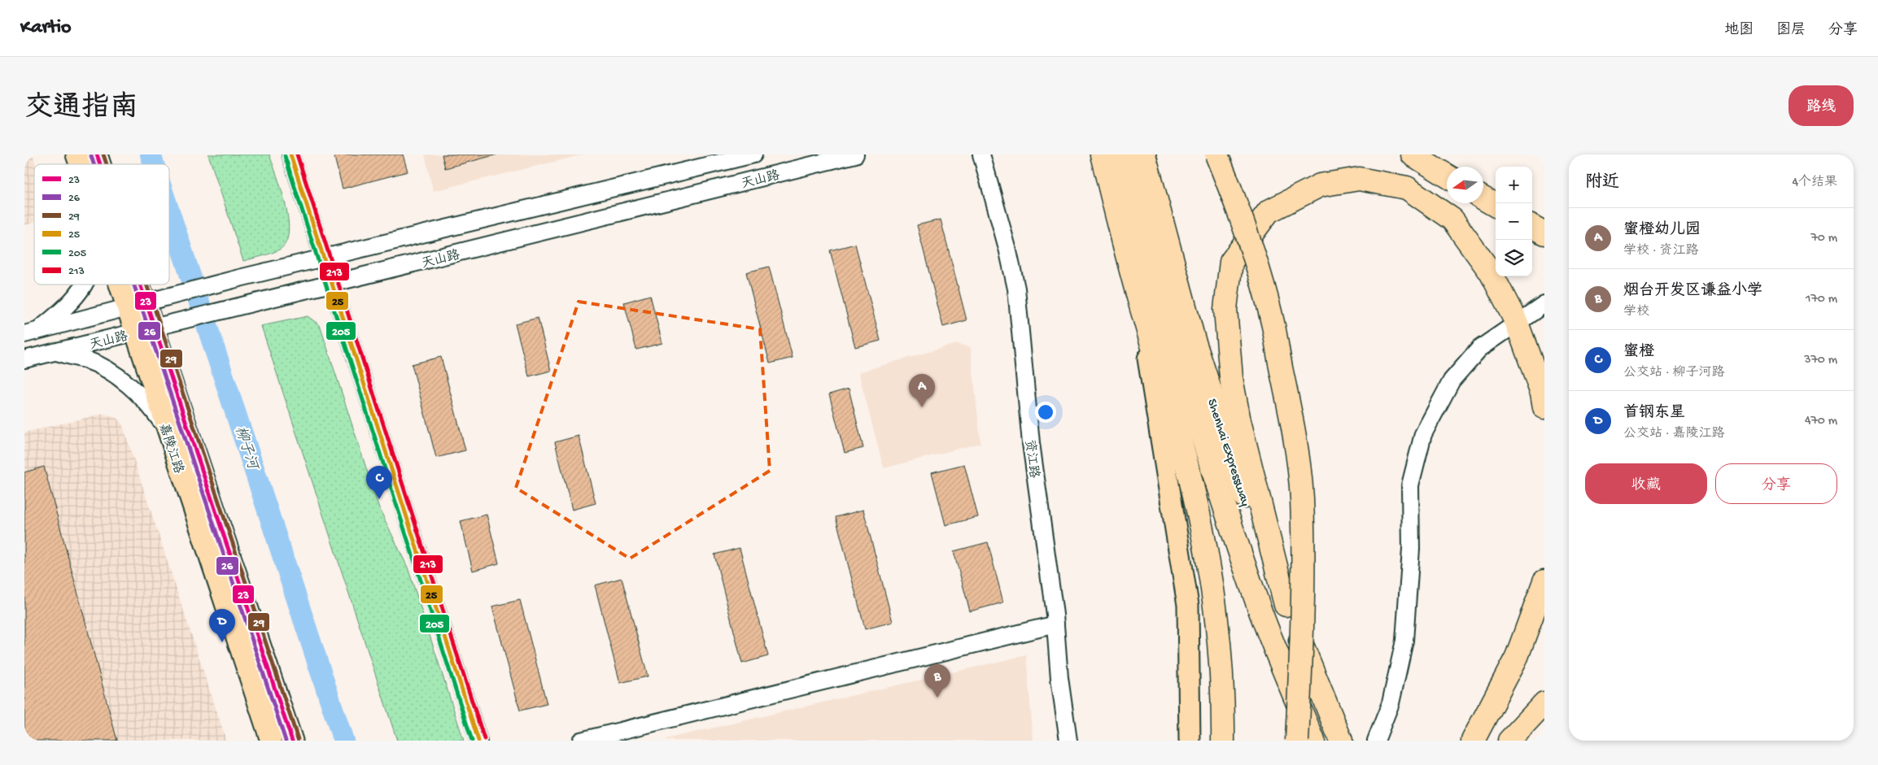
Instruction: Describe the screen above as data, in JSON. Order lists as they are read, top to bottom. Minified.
{"streets":{"highway":["Shenhai Expressway"],"main road":["嘉陵江路"],"street":["天山路","资江路"]},"crossings":[["天山路","嘉陵江路"]],"water":["柳子河"],"lines":["transit line 23","transit line 29","transit line 25","transit line 213","transit line 26","transit line 205"],"legend":["23","26","29","25","205","213"],"north":"left","page":{"header":"Kartio","nav":["地图","图层","分享"],"title":"交通指南","buttons":["路线",["收藏","分享"]],"heading":["附近","4个结果"],"map_buttons":["+","−"],"list":[{"mark":"A","name":"蜜橙幼儿园","note":"学校 · 资江路","value":"70 m"},{"mark":"B","name":"烟台开发区谦益小学","note":"学校","value":"170 m"},{"mark":"C","name":"蜜橙","note":"公交站 · 柳子河路","value":"370 m"},{"mark":"D","name":"首钢东星","note":"公交站 · 嘉陵江路","value":"470 m"}],"pins":["A","C","D","B"]}}
